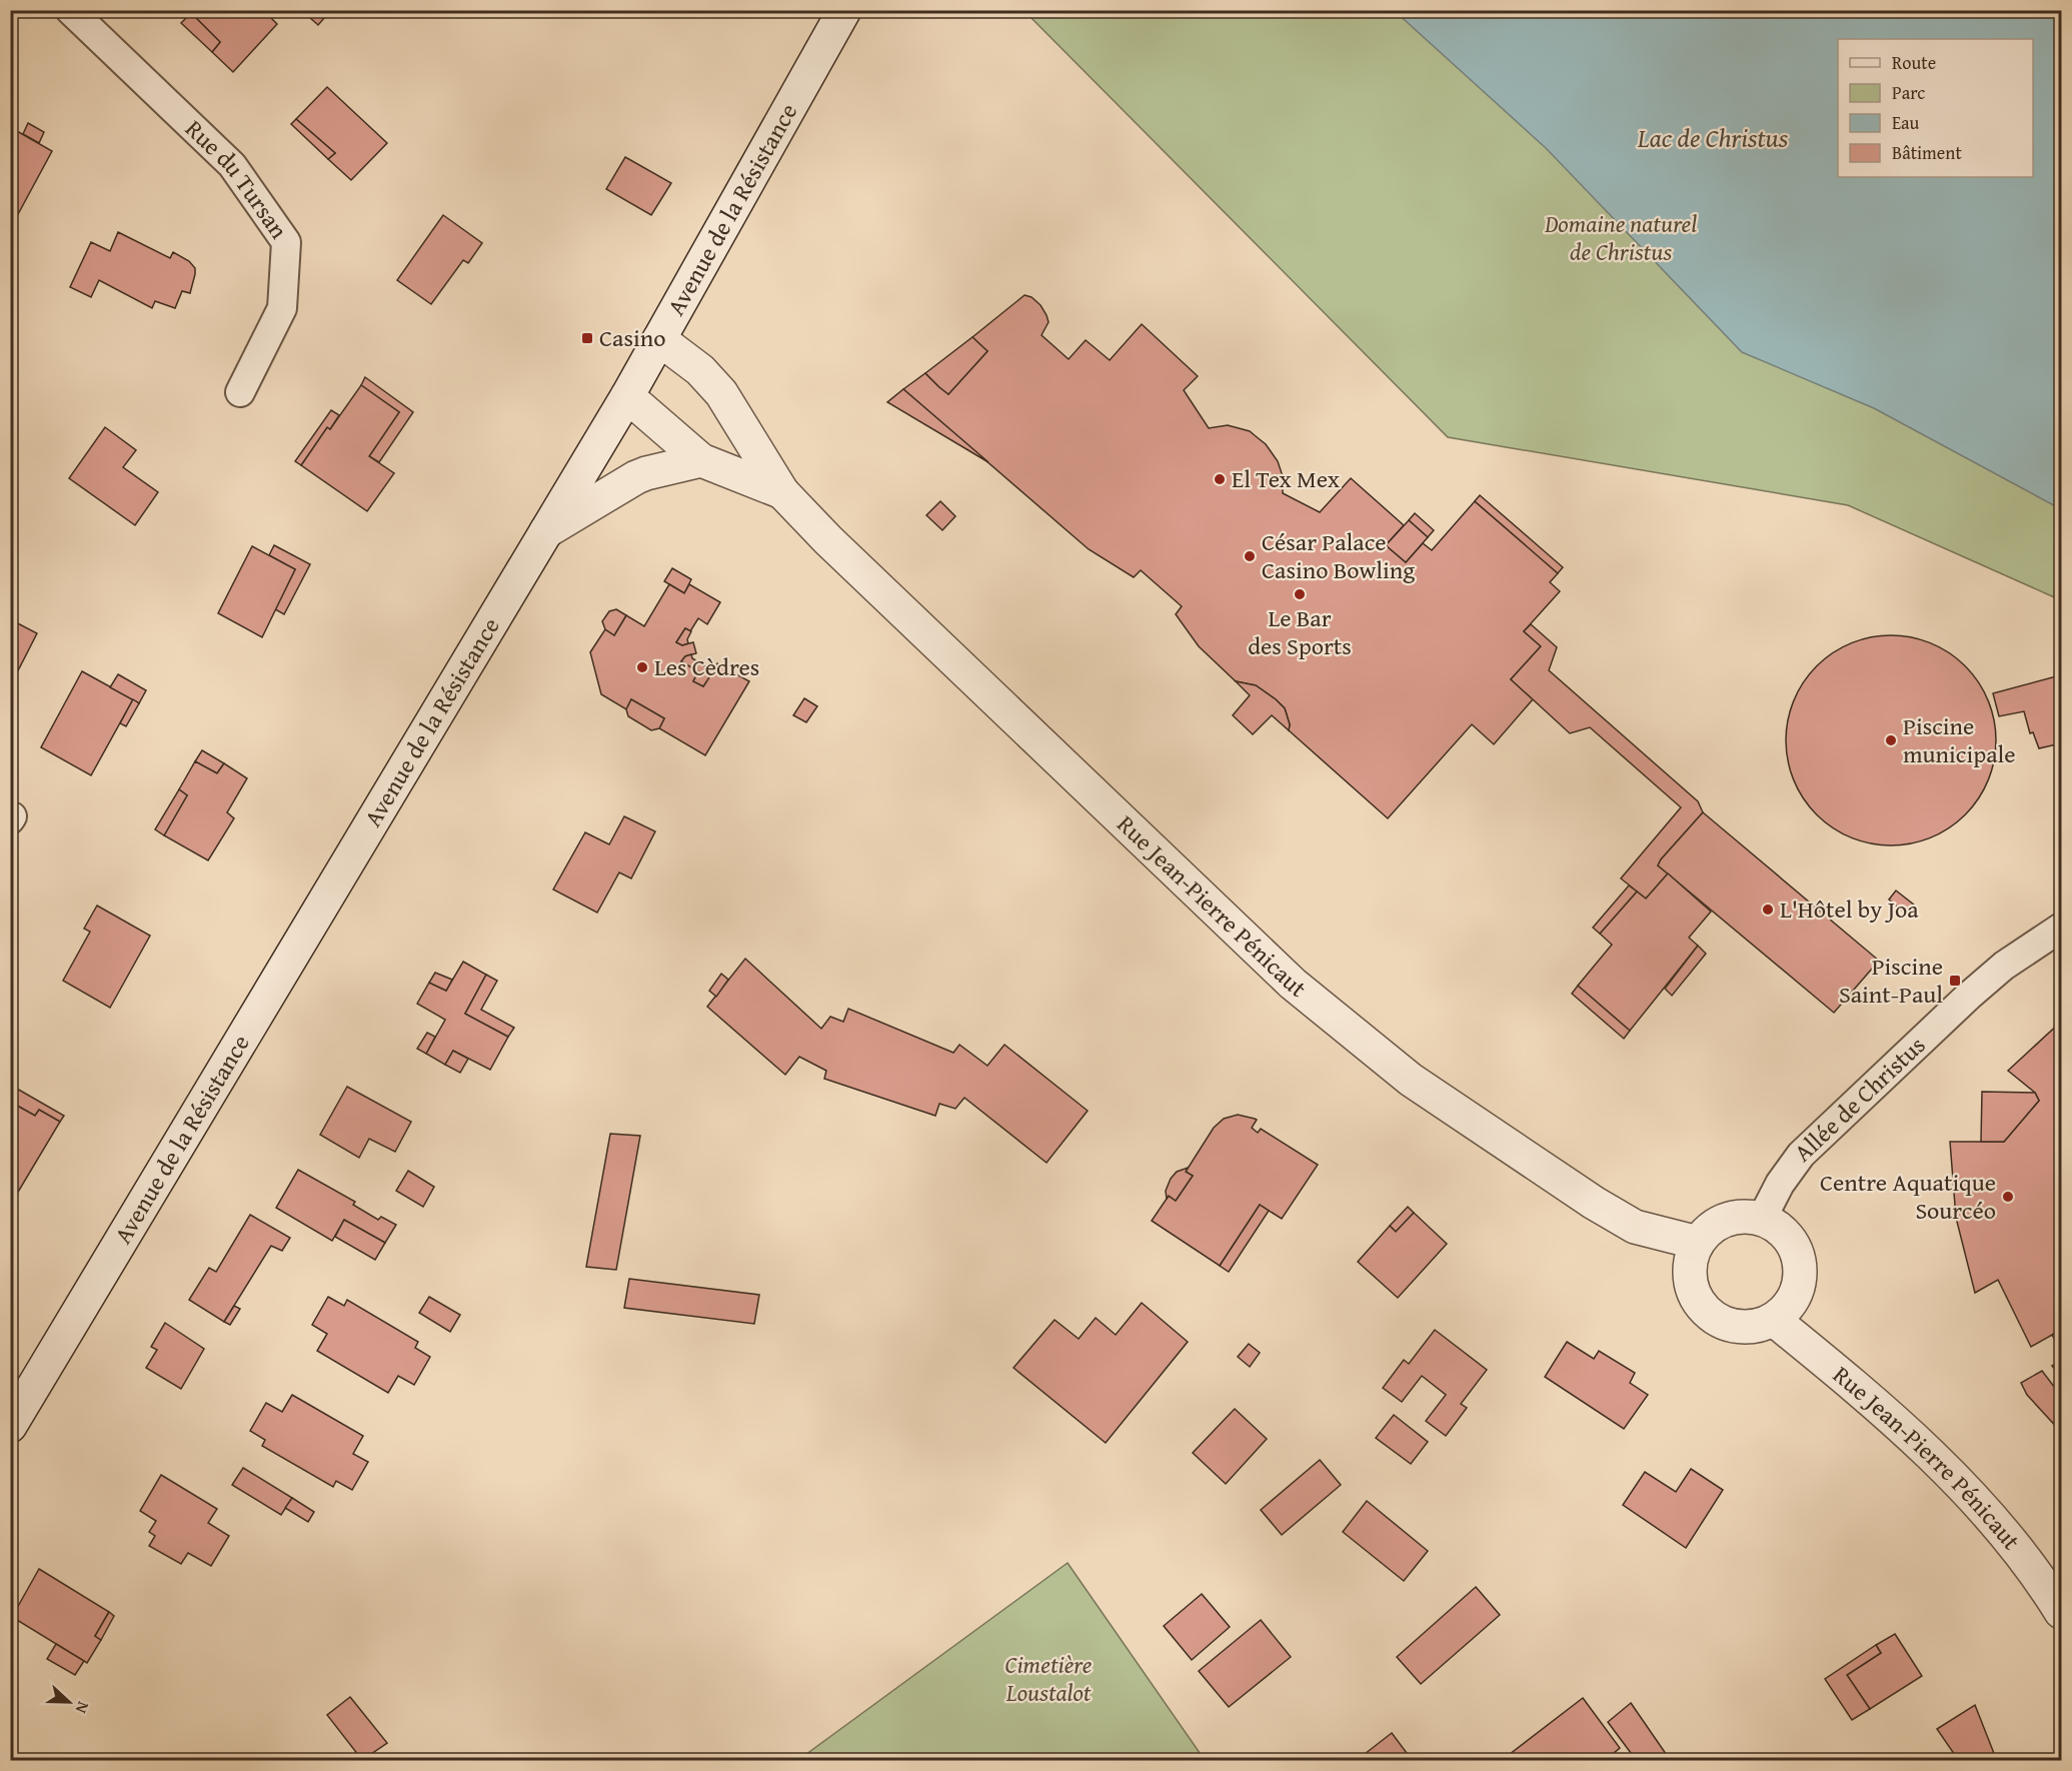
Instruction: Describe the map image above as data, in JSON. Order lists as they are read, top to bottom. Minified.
{"streets":{"street":["Rue du Tursan","Avenue de la Résistance","Rue Jean-Pierre Pénicaut","Allée de Christus"]},"crossings":[["Avenue de la Résistance","Rue Jean-Pierre Pénicaut"],["Rue Jean-Pierre Pénicaut","Allée de Christus"]],"water":["Lac de Christus"],"parks":["Domaine naturel de Christus","Cimetière Loustalot"],"places":{"transit":["Casino","Piscine Saint-Paul"],"other":["El Tex Mex","César Palace Casino Bowling","Le Bar des Sports","Les Cèdres","Piscine municipale","L'Hôtel by Joa","Centre Aquatique Sourcéo"]},"legend":["Route","Parc","Eau","Bâtiment"],"north":"right"}
